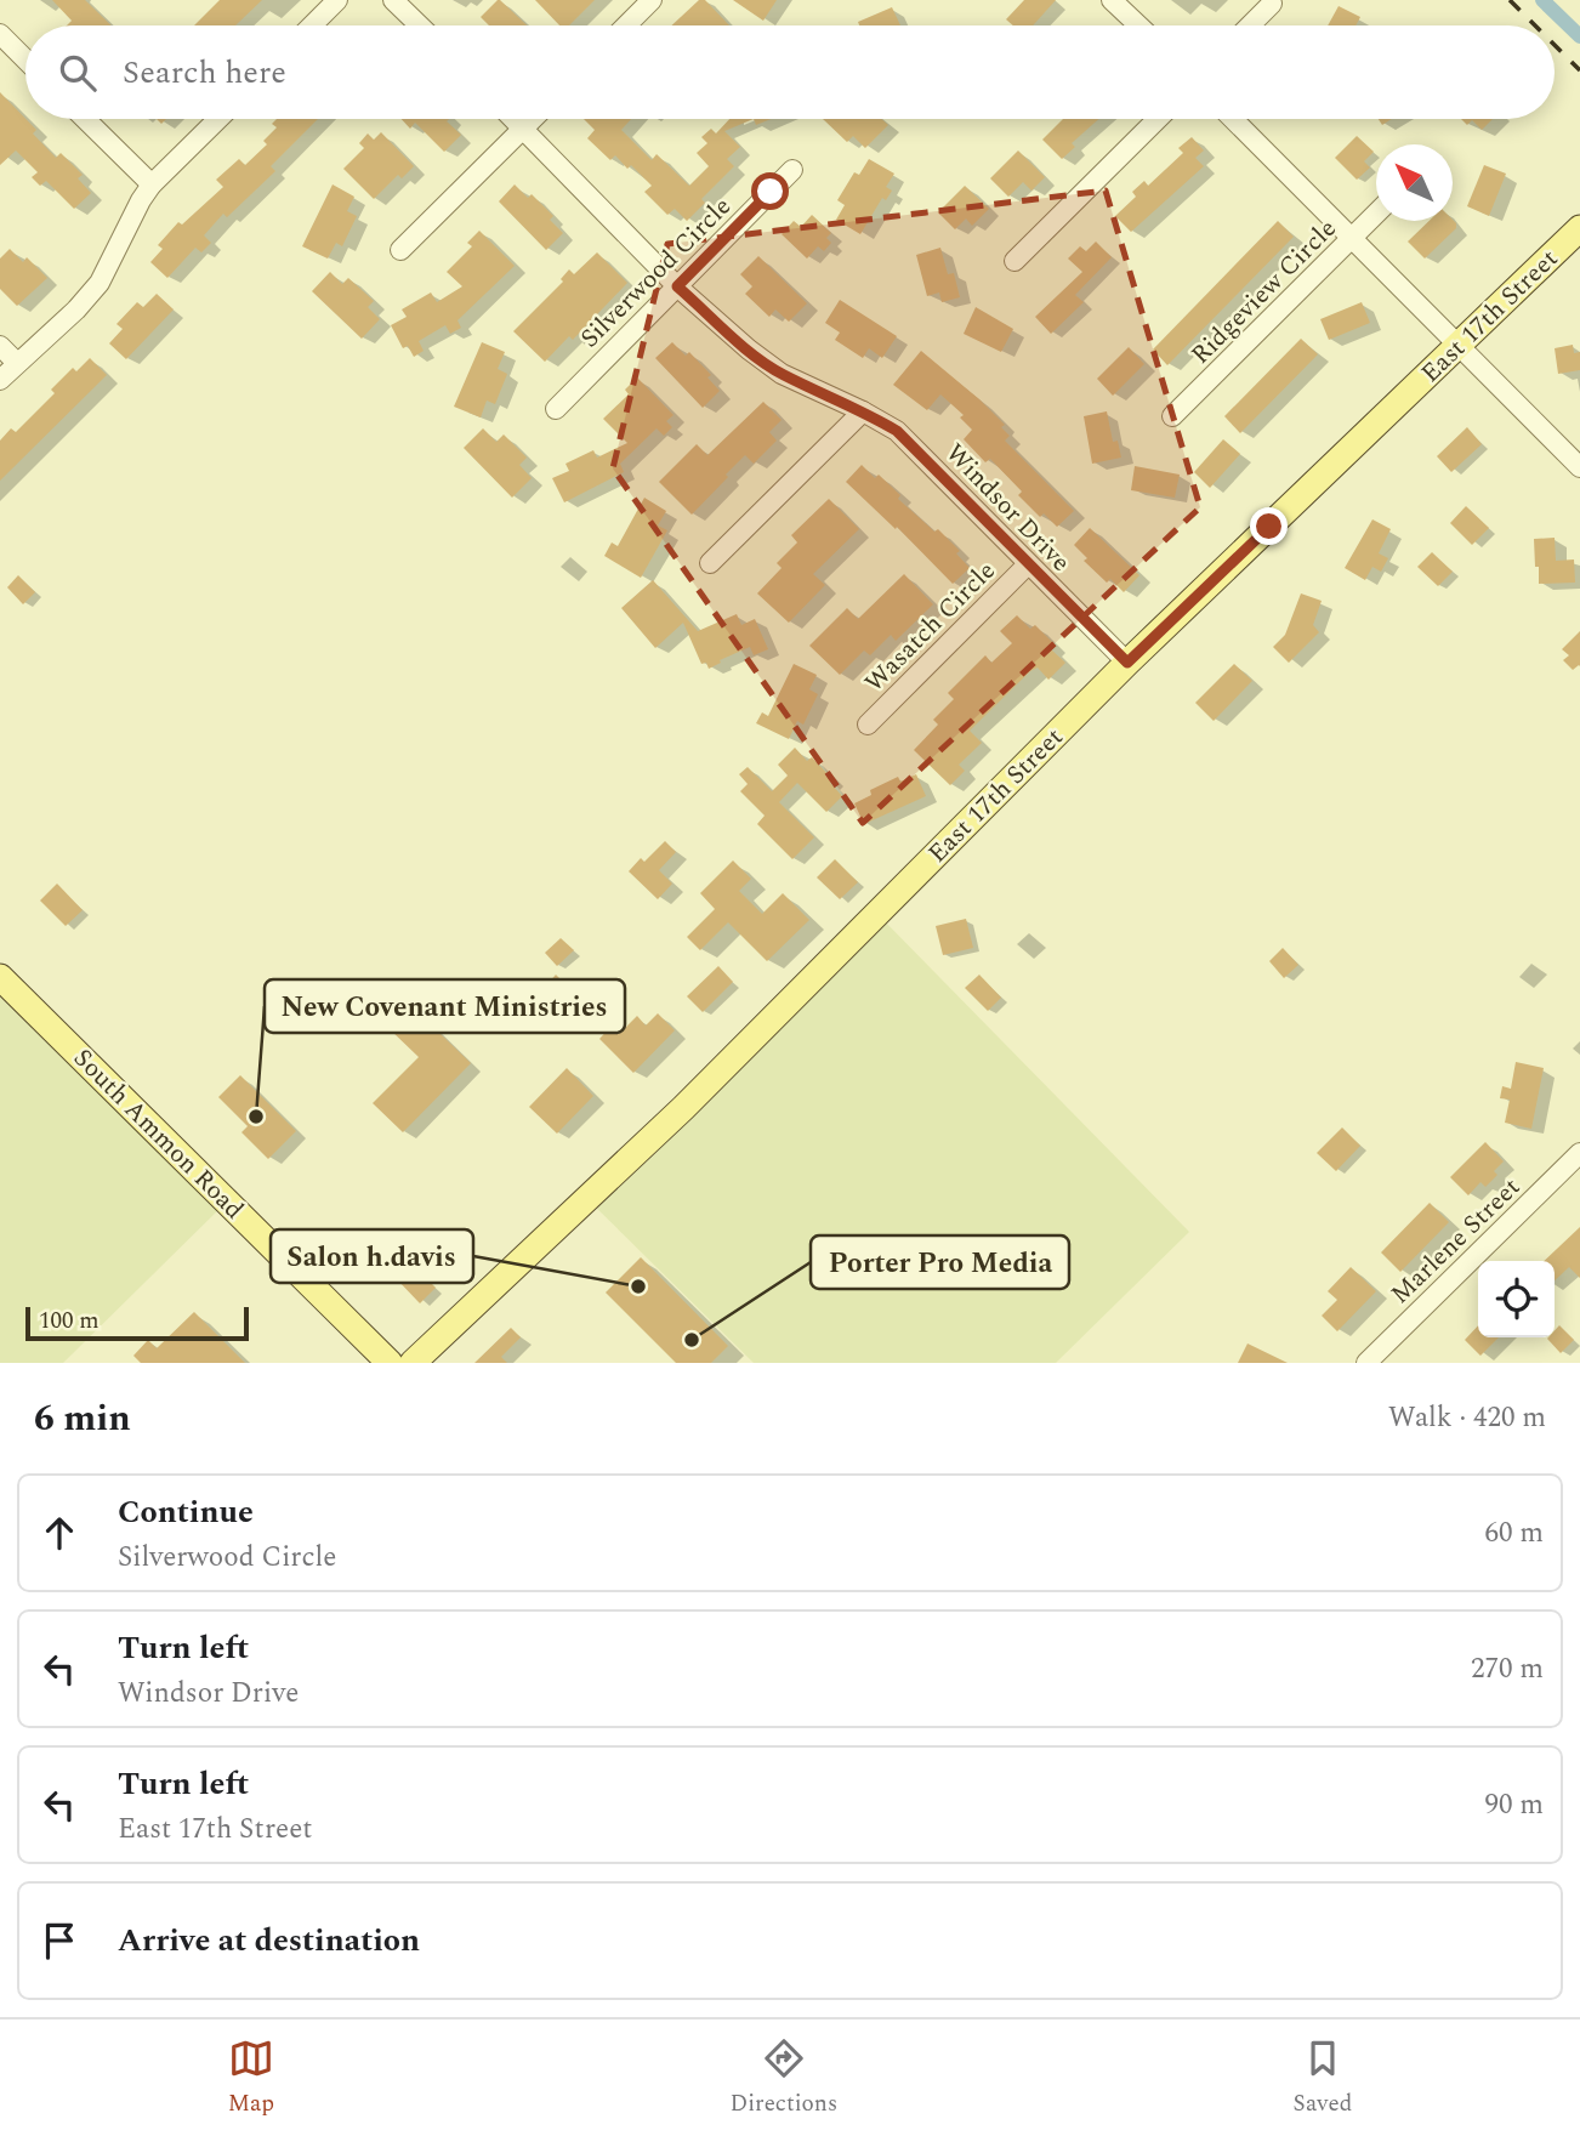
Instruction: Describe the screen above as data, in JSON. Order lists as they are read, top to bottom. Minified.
{"streets":{"main road":["East 17th Street","South Ammon Road"],"street":["Silverwood Circle","Ridgeview Circle","Windsor Drive","Wasatch Circle","Marlene Street"]},"crossings":[["Silverwood Circle","Windsor Drive"],["East 17th Street","Windsor Drive"],["Windsor Drive","Wasatch Circle"]],"places":["New Covenant Ministries","Salon h.davis","Porter Pro Media"],"scale_bar":"100 m","north":"top left","page":{"search":"Search here","scale":"100 m","heading":["6 min","Walk · 420 m"],"list":[["Continue","Silverwood Circle","60 m"],["Turn left","Windsor Drive","270 m"],["Turn left","East 17th Street","90 m"],"Arrive at destination"],"nav":["Map","Directions","Saved"]}}
